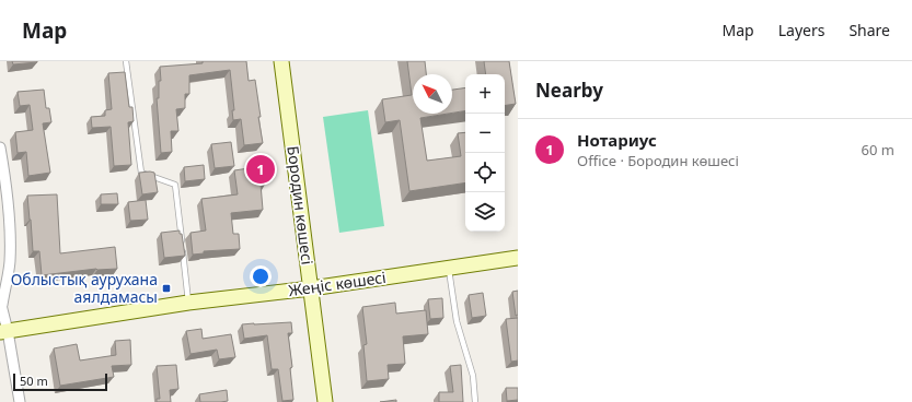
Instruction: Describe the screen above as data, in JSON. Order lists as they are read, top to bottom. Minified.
{"streets":{"street":["Бородин көшесі","Жеңіс көшесі"]},"crossings":[["Бородин көшесі","Жеңіс көшесі"]],"places":{"transit":["Облыстық аурухана аялдамасы"]},"scale_bar":"50 m","north":"top left","page":{"header":"Map","nav":["Map","Layers","Share"],"heading":"Nearby","map_buttons":["+","−"],"list":[{"mark":"1","name":"Нотариус","note":"Office · Бородин көшесі","value":"60 m"}],"pins":"1","scale":"50 m"}}
